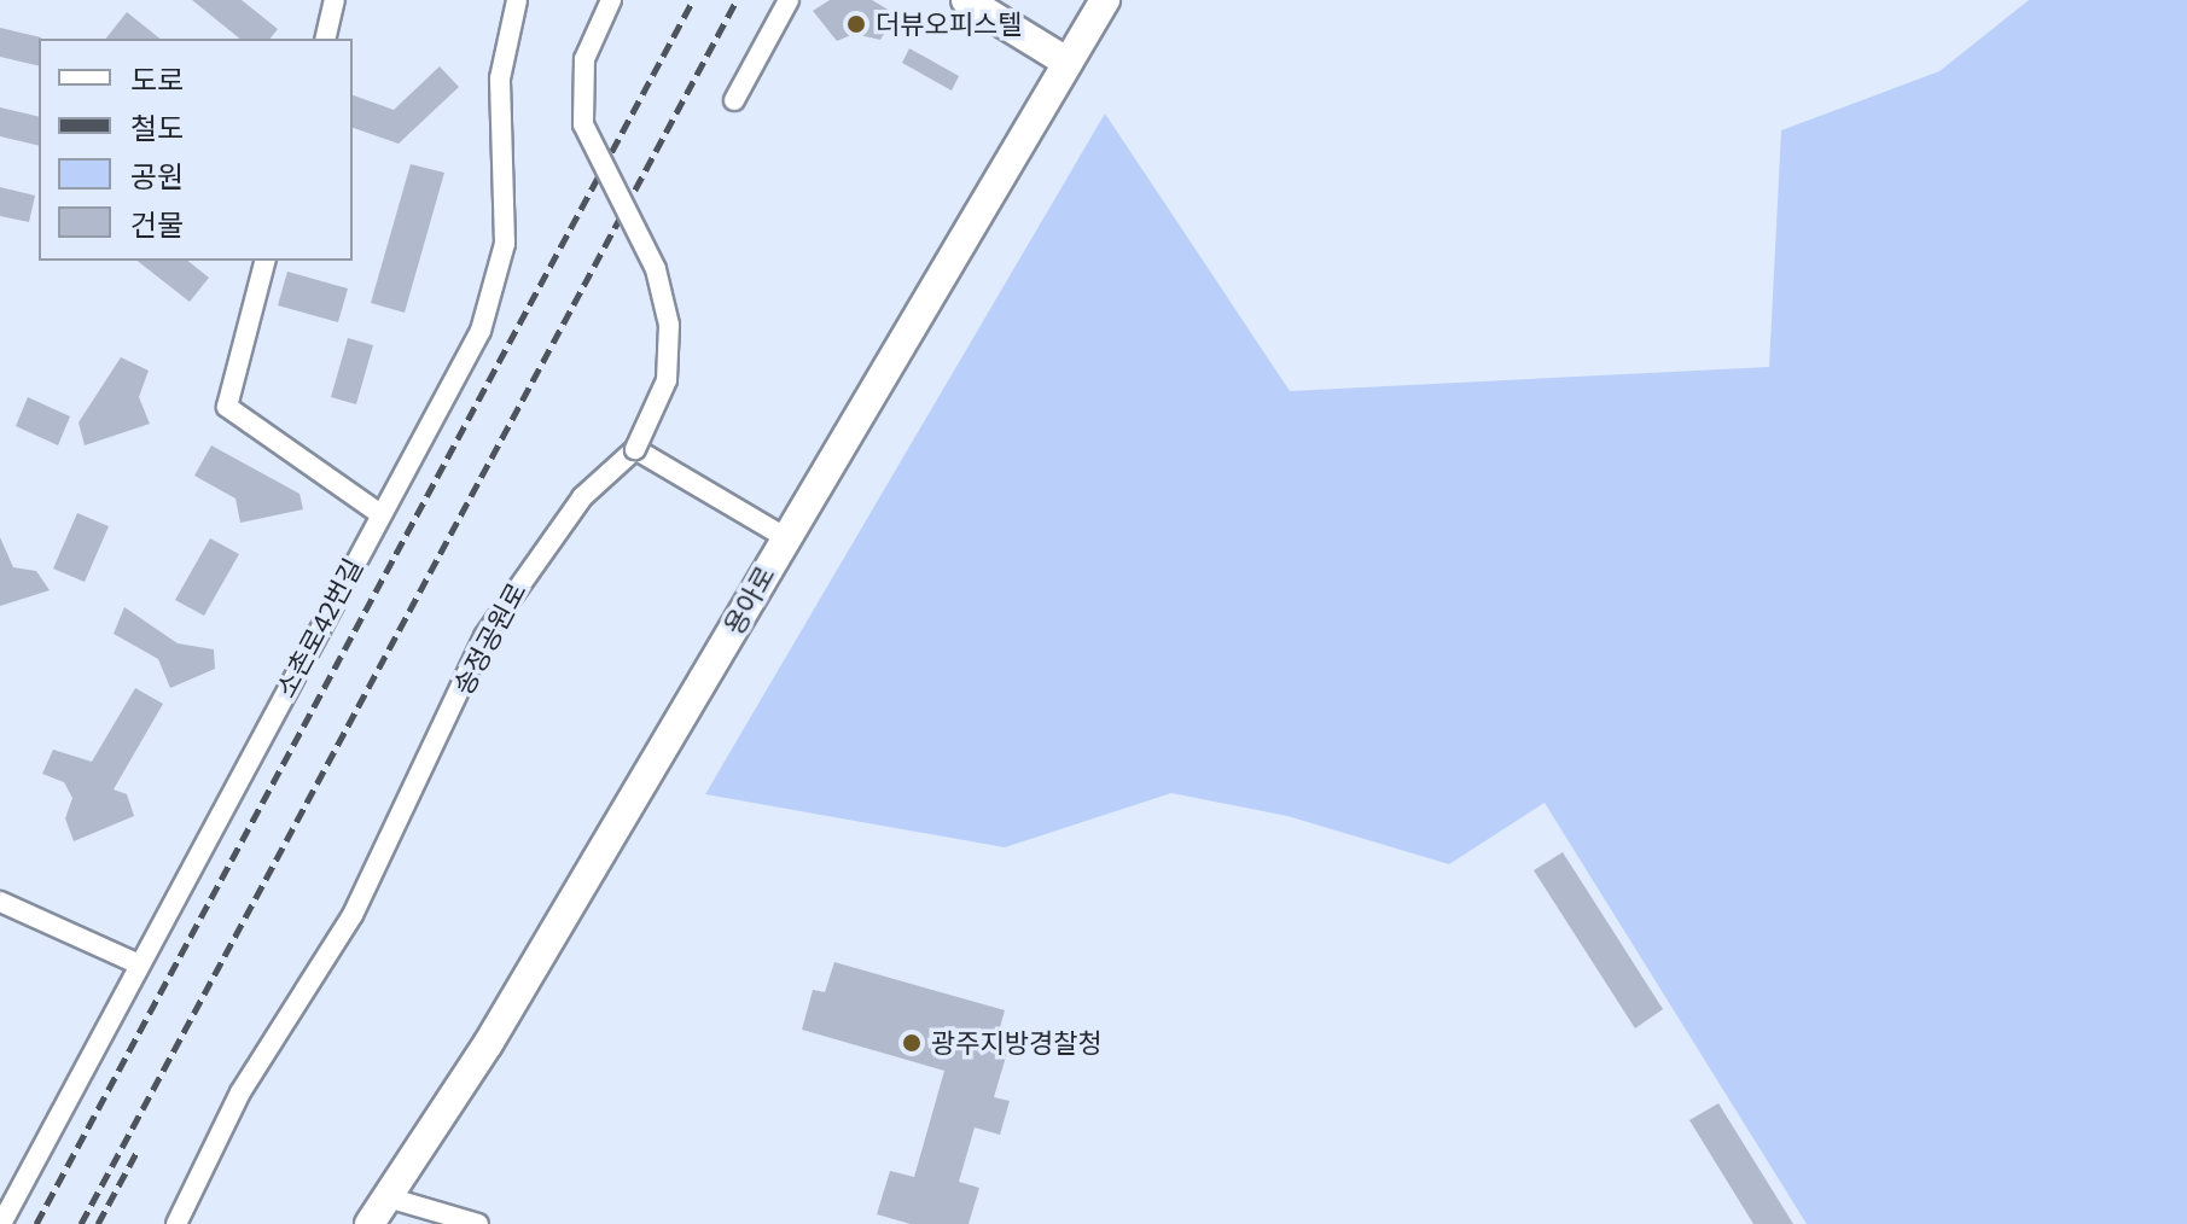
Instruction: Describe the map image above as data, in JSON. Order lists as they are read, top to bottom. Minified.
{"streets":{"street":["용아로","소촌로42번길","송정공원로"]},"places":["더뷰오피스텔","광주지방경찰청"],"legend":["도로","철도","공원","건물"]}
